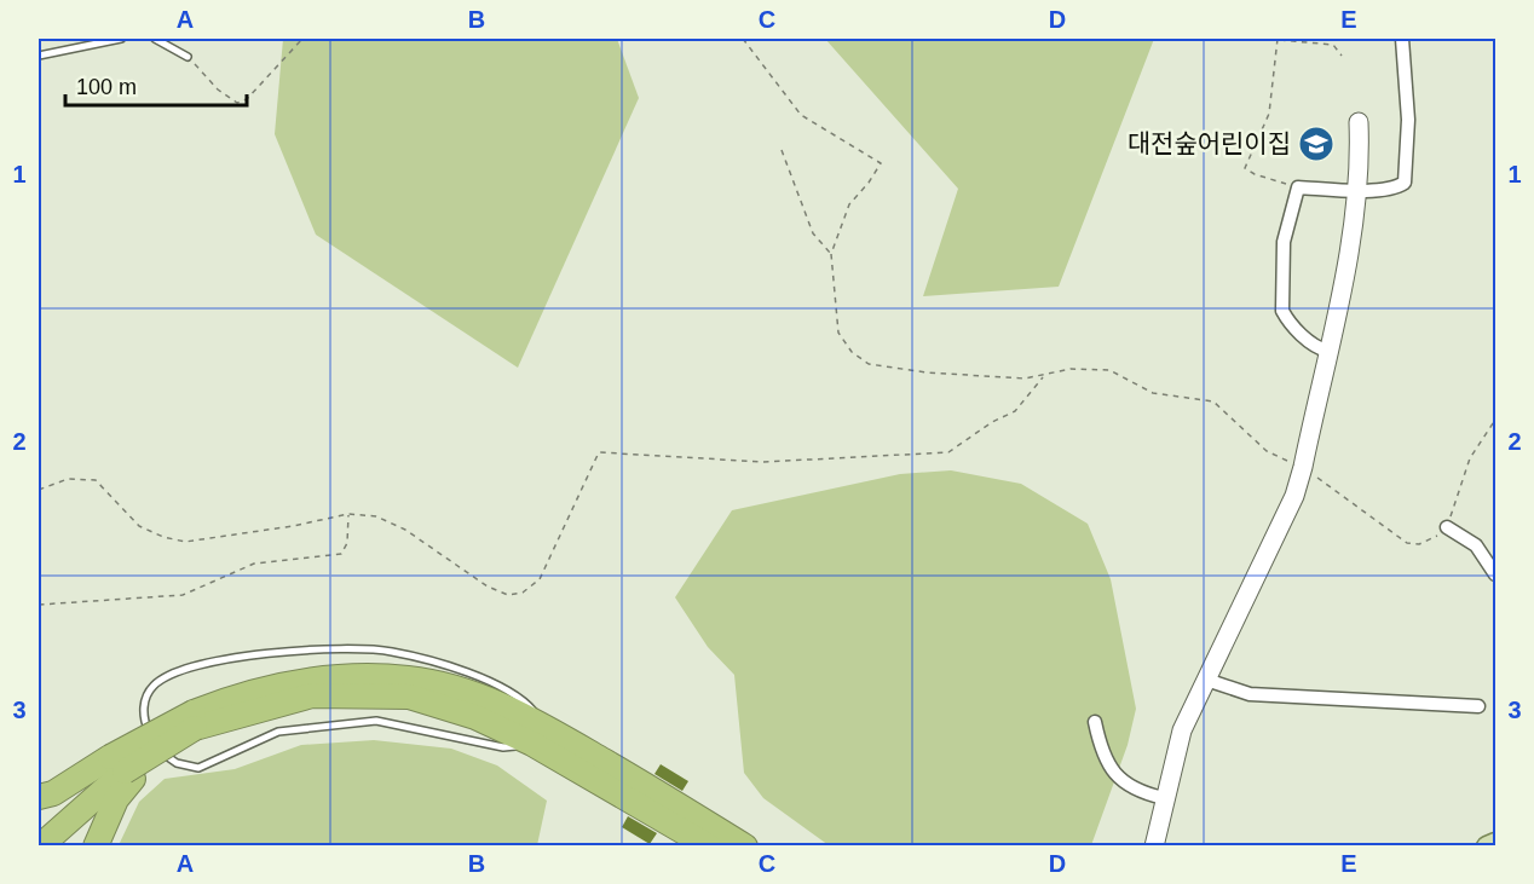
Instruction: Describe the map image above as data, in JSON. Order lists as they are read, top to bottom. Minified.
{"places":{"school or university":["대전숲어린이집"]},"scale_bar":"100 m","grid":{"columns":["A","B","C","D","E"],"rows":["1","2","3"]}}
